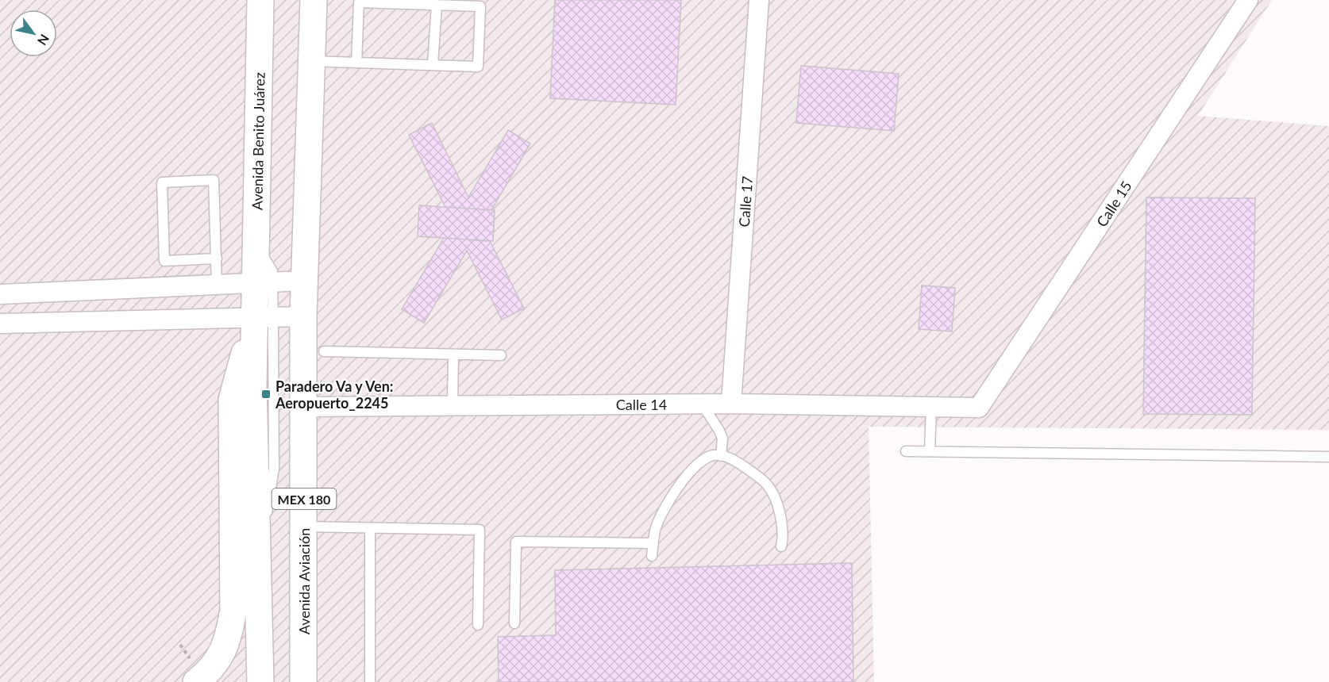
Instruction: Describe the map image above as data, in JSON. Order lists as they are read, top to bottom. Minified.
{"streets":{"main road":["Avenida Benito Juárez","MEX 180","Avenida Aviación"],"street":["Calle 17","Calle 15","Calle 14"]},"crossings":[["Avenida Benito Juárez","MEX 180"],["Calle 17","Calle 14"],["Calle 15","Calle 14"],["Calle 14","Avenida Aviación"],["MEX 180","Avenida Aviación"]],"places":{"transit":["Paradero Va y Ven: Aeropuerto_2245"]},"north":"bottom right"}
